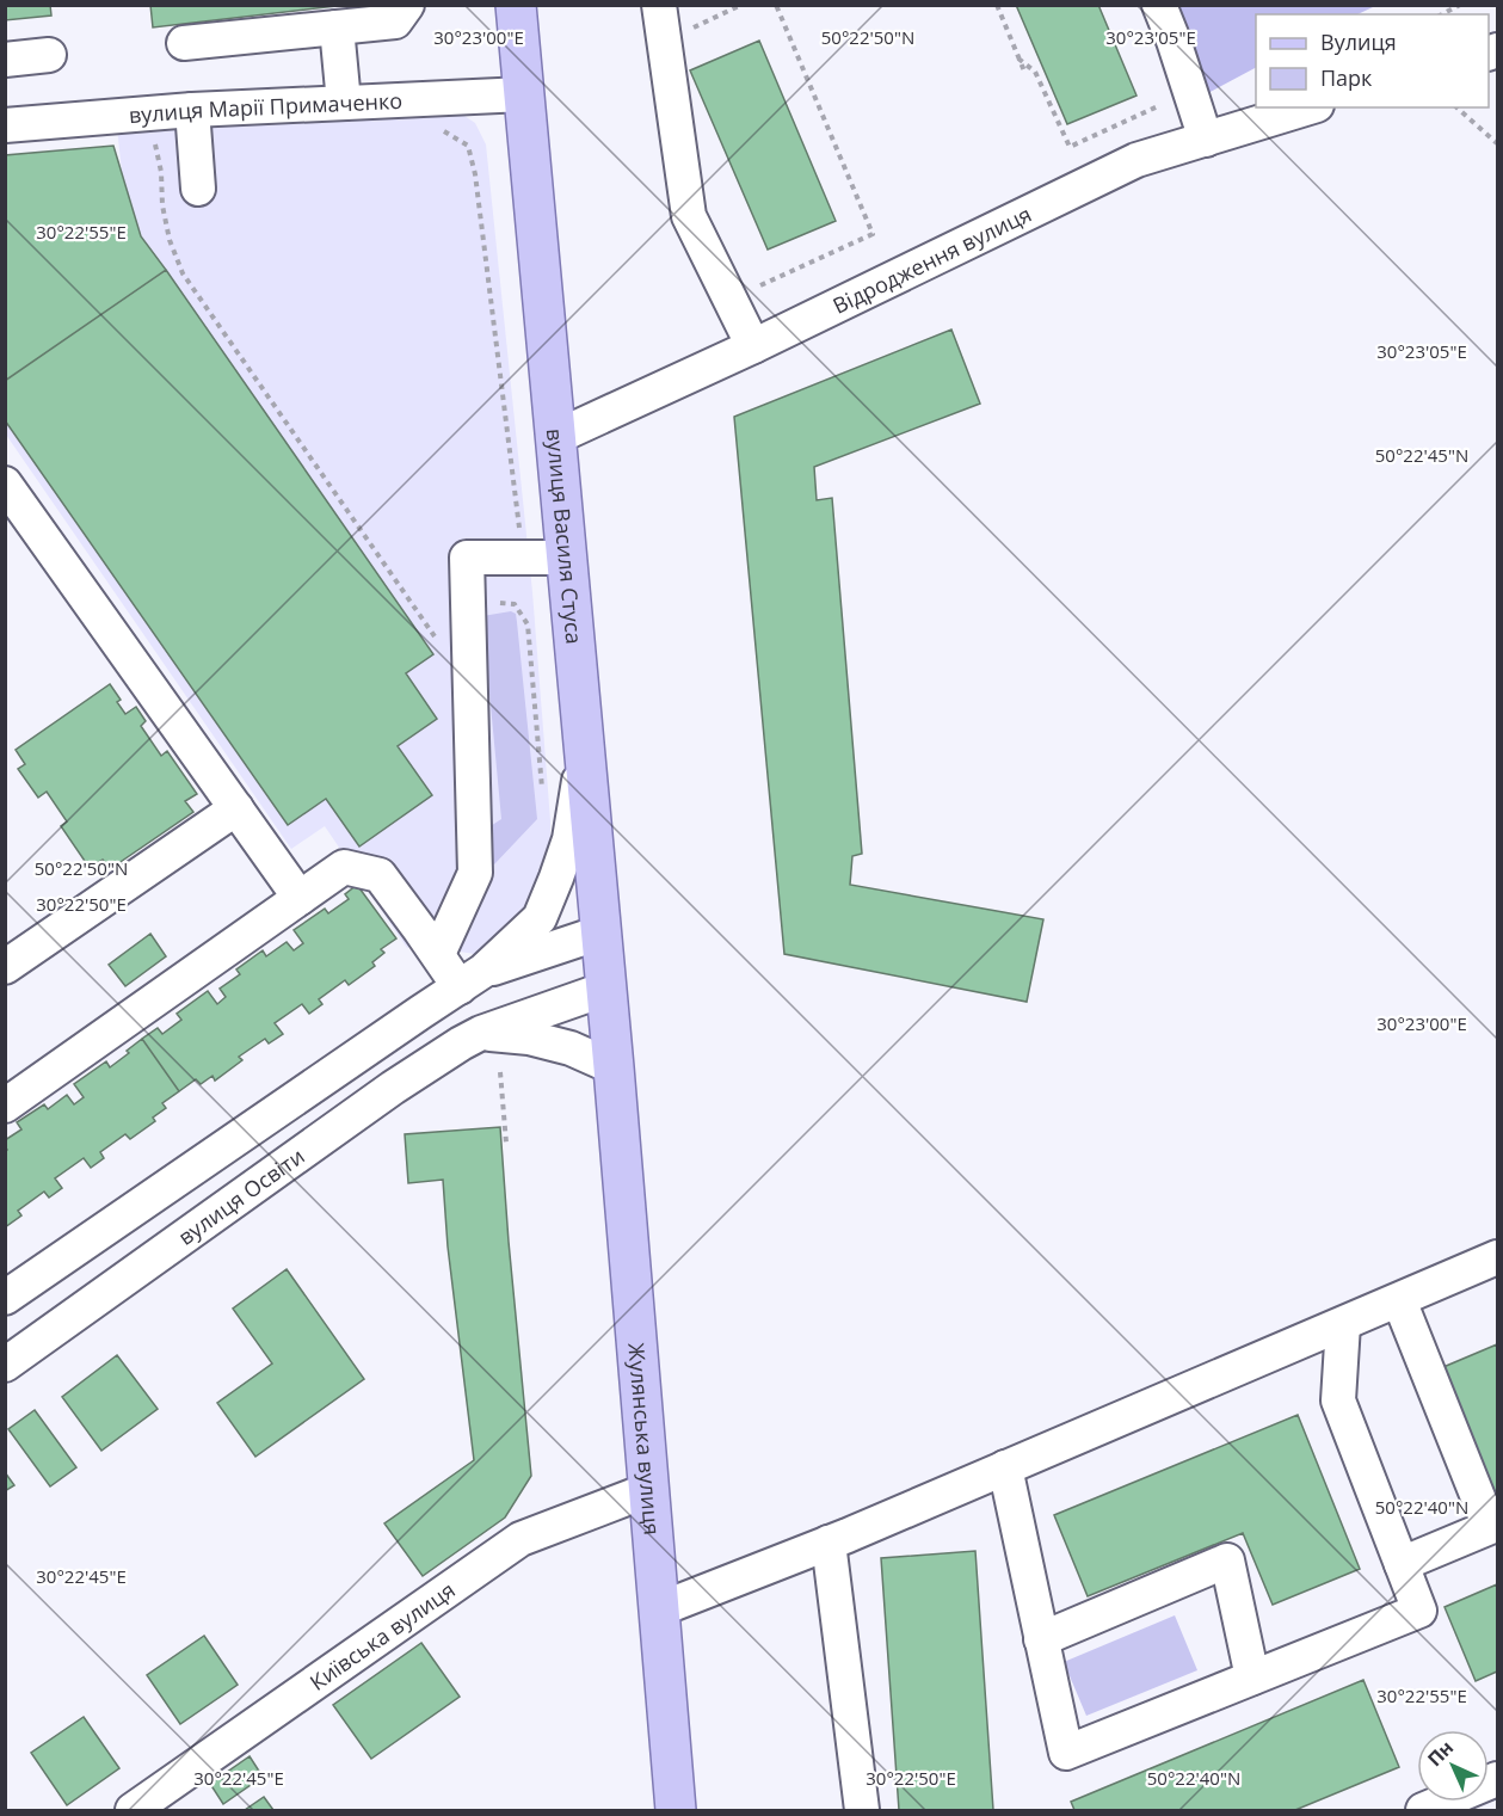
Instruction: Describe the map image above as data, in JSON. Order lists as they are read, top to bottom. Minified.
{"streets":{"main road":["вулиця Василя Стуса","Жулянська вулиця"],"street":["вулиця Марії Примаченко","Відродження вулиця","вулиця Освіти","Київська вулиця"]},"crossings":[["вулиця Марії Примаченко","вулиця Василя Стуса"],["Відродження вулиця","вулиця Василя Стуса"],["вулиця Василя Стуса","вулиця Освіти"],["вулиця Василя Стуса","Жулянська вулиця"],["Жулянська вулиця","Київська вулиця"]],"legend":["Вулиця","Парк"],"north":"top left","coordinates":["30°23'00\"E","50°22'50\"N","30°23'05\"E","30°22'55\"E","50°22'45\"N","30°22'50\"E","50°22'40\"N","30°22'45\"E"]}
